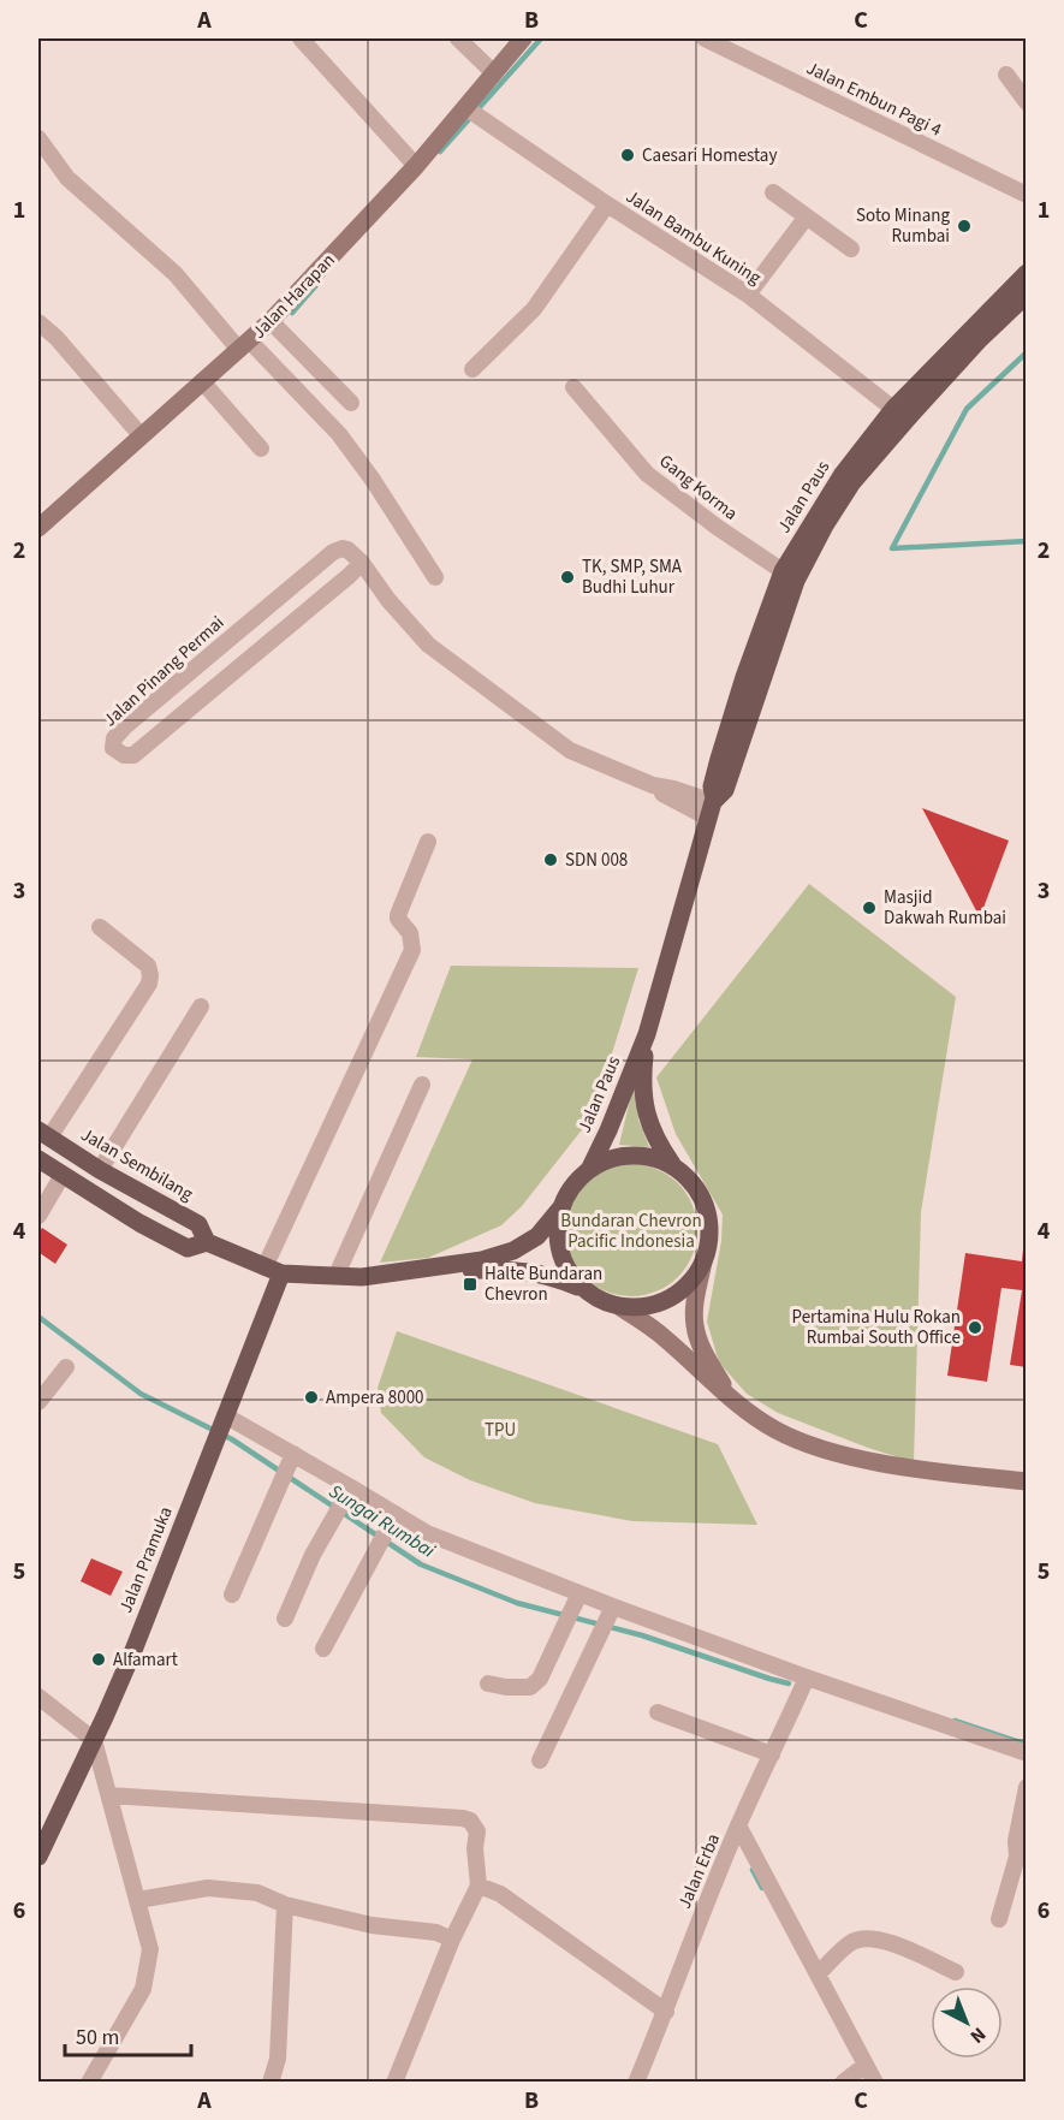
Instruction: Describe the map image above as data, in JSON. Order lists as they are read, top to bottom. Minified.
{"streets":{"main road":["Jalan Paus","Jalan Sembilang","Jalan Pramuka"],"street":["Jalan Embun Pagi 4","Jalan Bambu Kuning","Jalan Harapan","Gang Korma","Jalan Pinang Permai","Jalan Erba"]},"crossings":[["Jalan Bambu Kuning","Jalan Harapan"],["Jalan Bambu Kuning","Jalan Paus"],["Gang Korma","Jalan Paus"]],"water":["Sungai Rumbai"],"parks":["Bundaran Chevron Pacific Indonesia","TPU"],"places":{"other":["Caesari Homestay","Soto Minang Rumbai","TK, SMP, SMA Budhi Luhur","SDN 008","Masjid Dakwah Rumbai","Pertamina Hulu Rokan Rumbai South Office","Ampera 8000","Alfamart"],"transit":["Halte Bundaran Chevron"]},"scale_bar":"50 m","north":"bottom right","grid":{"columns":["A","B","C"],"rows":["1","2","3","4","5","6"]}}
